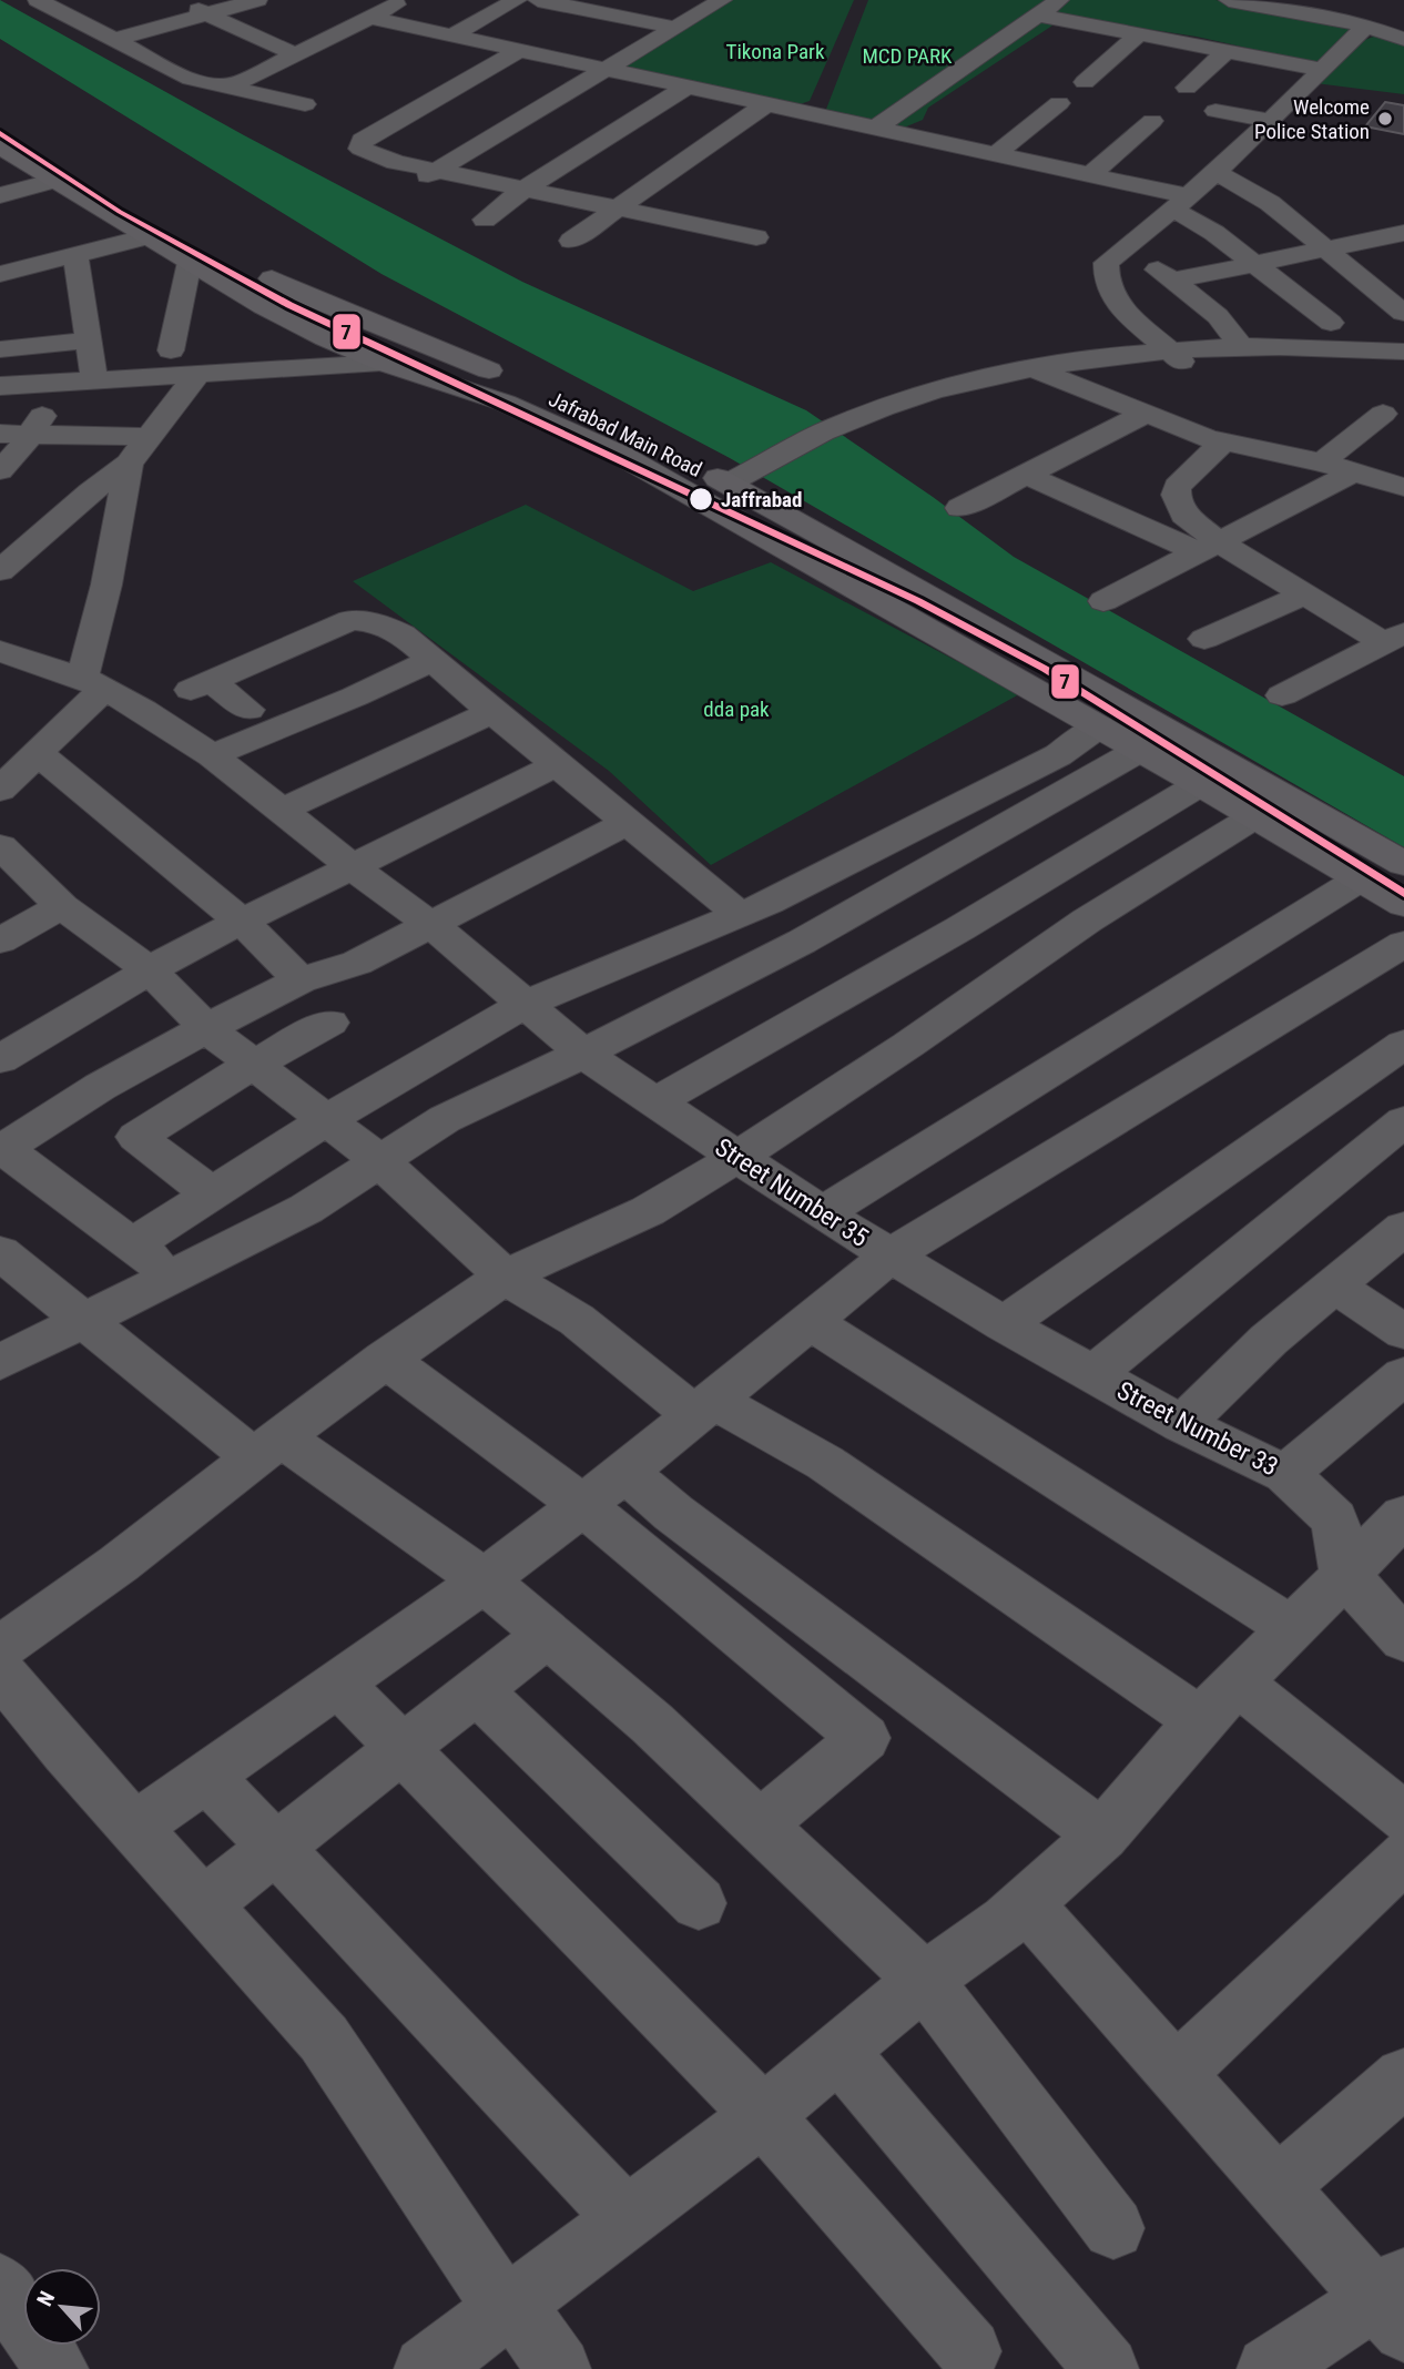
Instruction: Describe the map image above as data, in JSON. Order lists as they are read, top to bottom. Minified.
{"streets":{"main road":["Jafrabad Main Road"],"street":["Street Number 35","Street Number 33"]},"crossings":[["Street Number 35","Street Number 33"]],"parks":["Tikona Park","MCD PARK","dda pak"],"places":["Welcome Police Station","Jaffrabad"],"lines":["transit line 7"],"north":"top left"}
